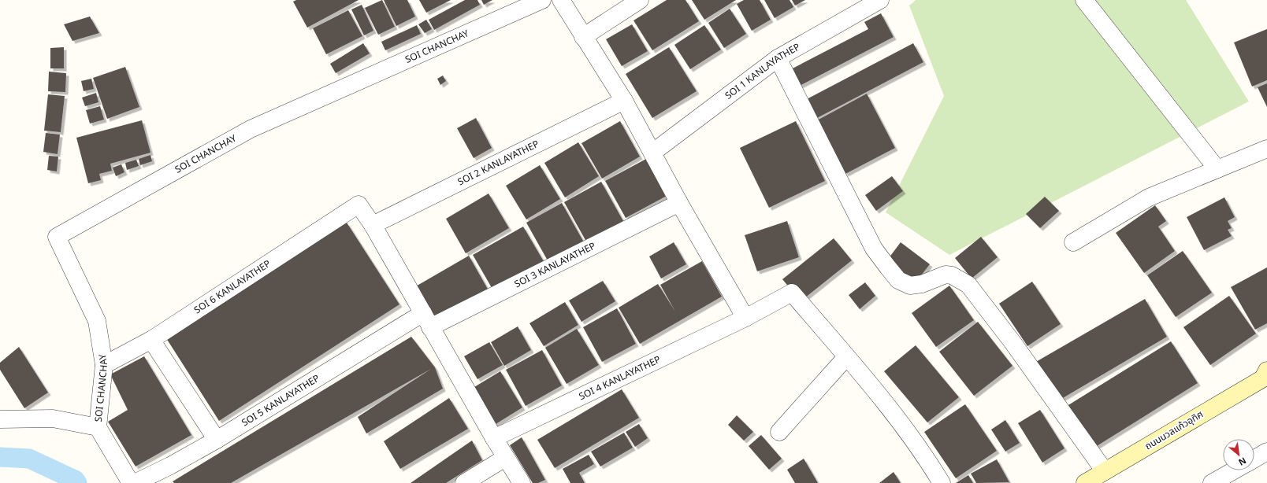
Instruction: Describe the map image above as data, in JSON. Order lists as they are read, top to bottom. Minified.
{"streets":{"street":["SOI CHANCHAY","SOI 1 KANLAYATHEP","SOI 2 KANLAYATHEP","SOI 3 KANLAYATHEP","SOI 6 KANLAYATHEP","SOI 4 KANLAYATHEP","SOI 5 KANLAYATHEP","ถนนนวลแก้วอุทิศ"]},"crossings":[["SOI CHANCHAY","SOI 6 KANLAYATHEP"],["SOI 2 KANLAYATHEP","SOI 6 KANLAYATHEP"],["SOI 3 KANLAYATHEP","SOI 5 KANLAYATHEP"]],"north":"bottom right"}
